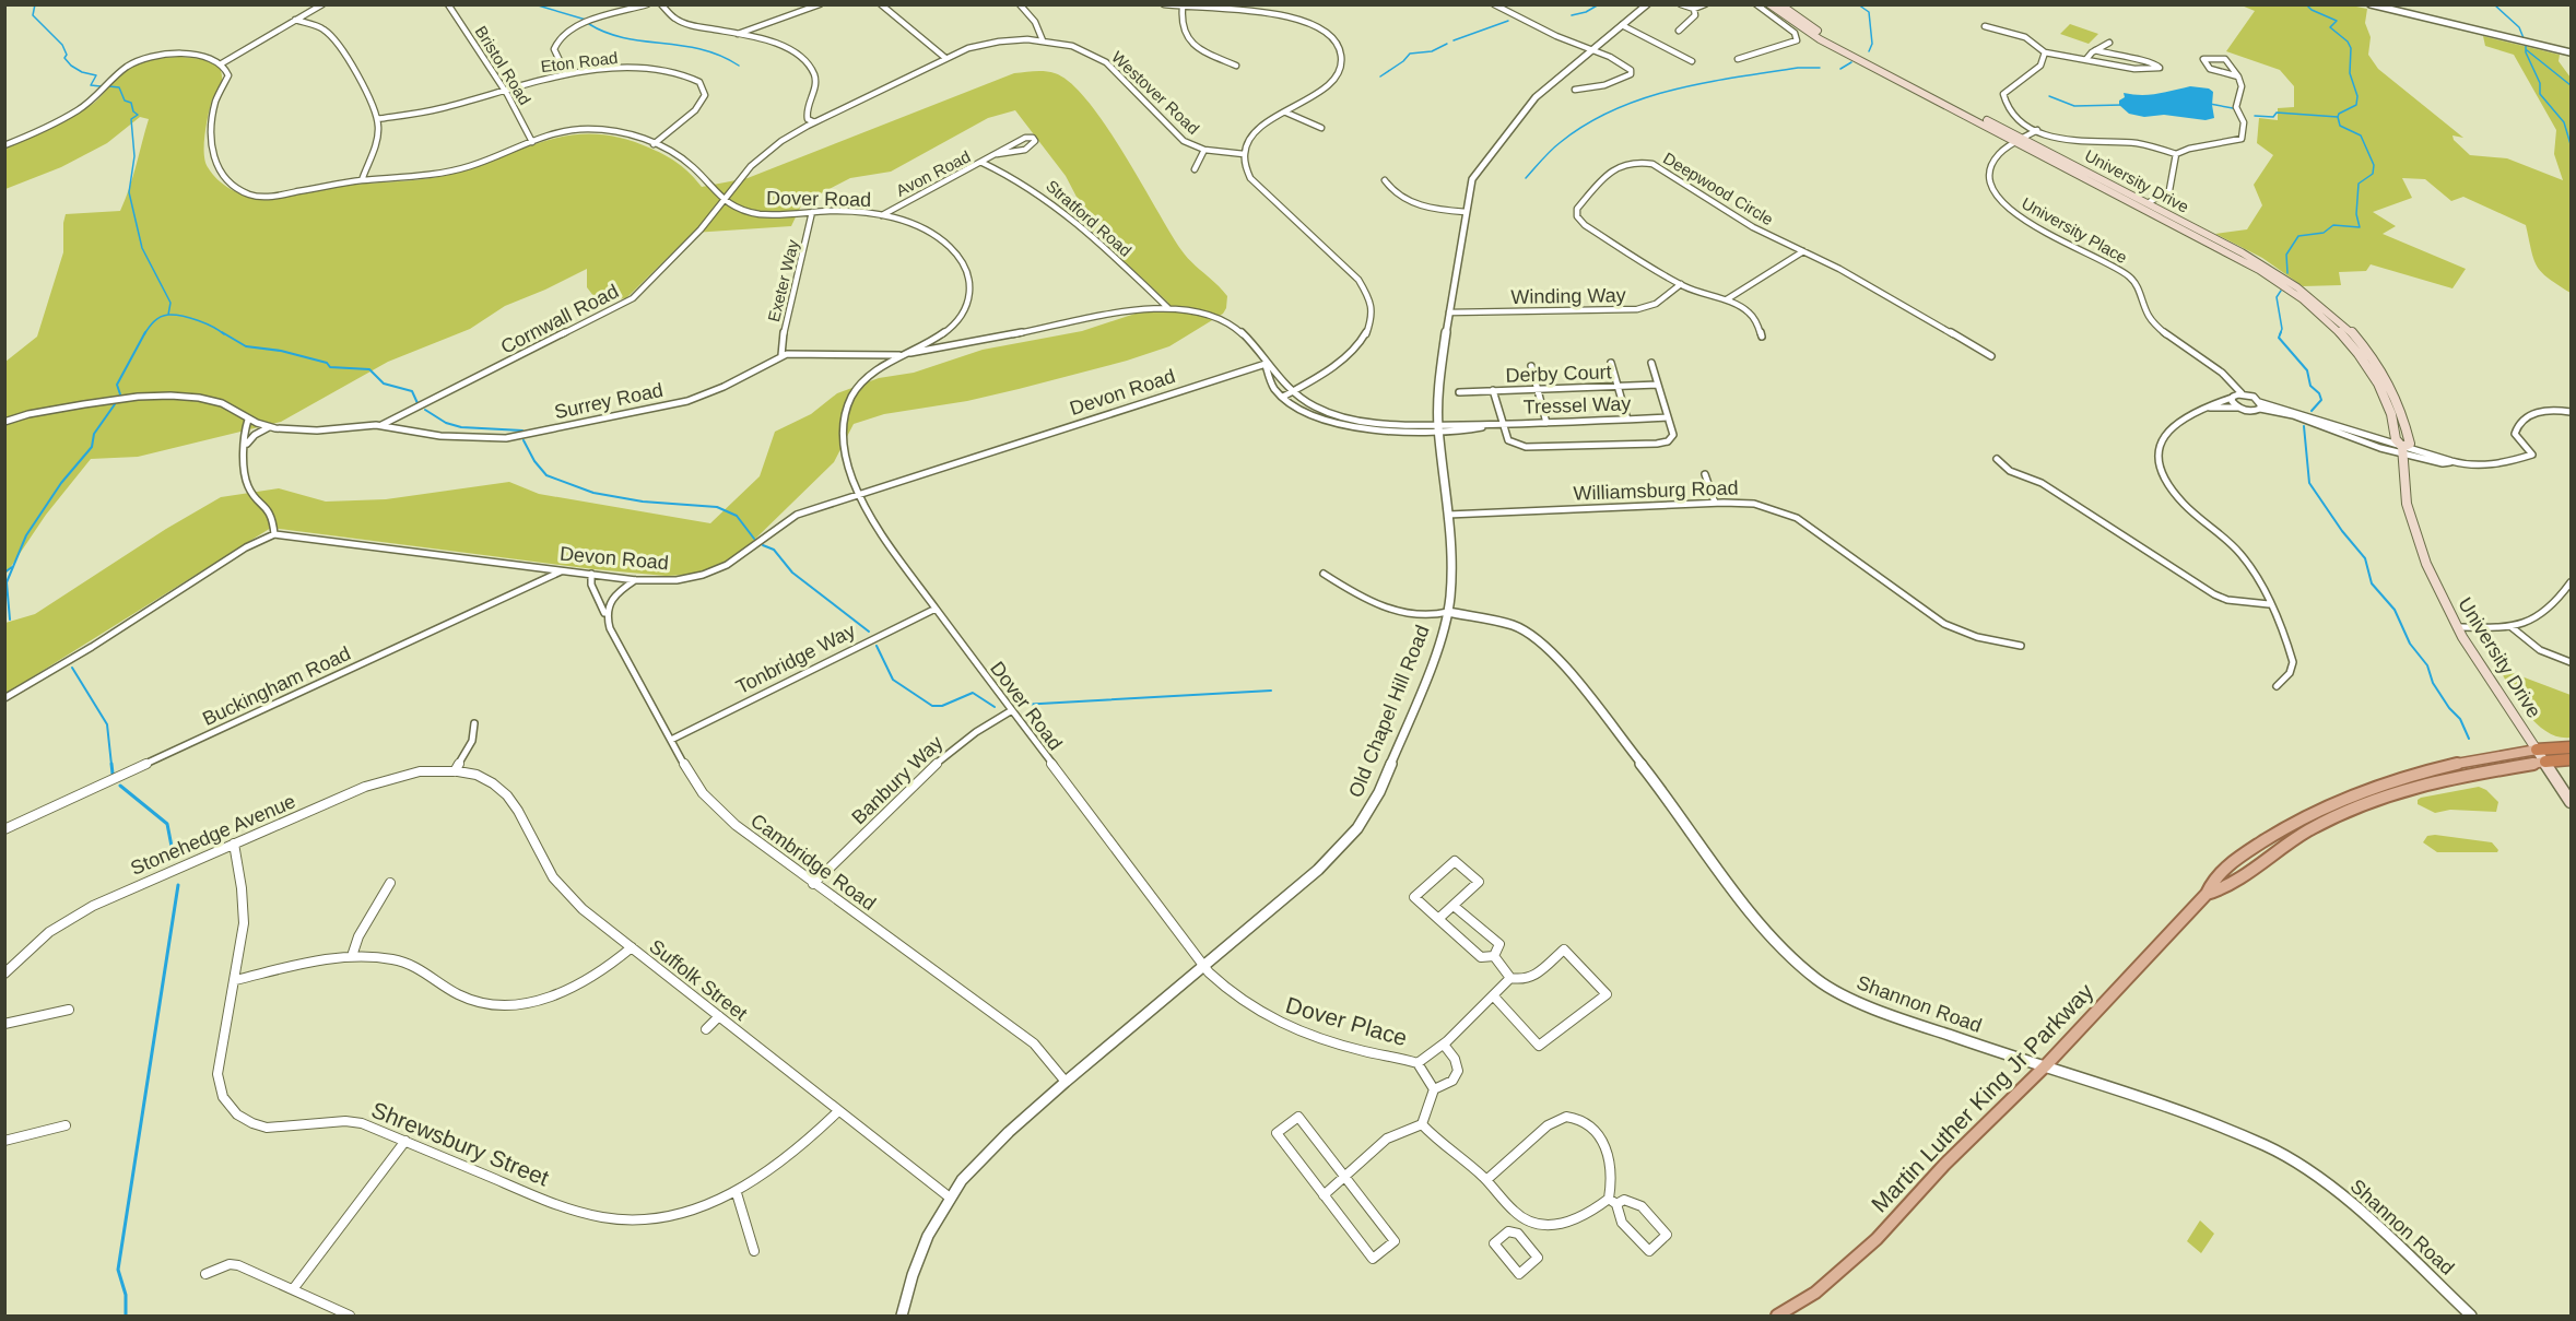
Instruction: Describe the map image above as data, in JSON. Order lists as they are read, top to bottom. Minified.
{"streets":{"main road":["University Drive","Martin Luther King Jr Parkway"],"street":["Eton Road","Bristol Road","Westover Road","Avon Road","Deepwood Circle","Dover Road","Stratford Road","University Place","Exeter Way","Winding Way","Cornwall Road","Derby Court","Devon Road","Surrey Road","Tressel Way","Williamsburg Road","Tonbridge Way","Buckingham Road","Old Chapel Hill Road","Banbury Way","Stonehedge Avenue","Cambridge Road","Suffolk Street","Shannon Road","Dover Place","Shrewsbury Street"]},"crossings":[["Eton Road","Bristol Road"],["Eton Road","Dover Road"],["Bristol Road","Dover Road"],["Westover Road","Dover Road"],["Westover Road","Cornwall Road"],["Avon Road","Dover Road"],["Avon Road","Stratford Road"],["University Drive","University Place"],["University Drive","Martin Luther King Jr Parkway"],["Deepwood Circle","Winding Way"],["Dover Road","Exeter Way"],["Dover Road","Cornwall Road"],["Dover Road","Devon Road"],["Dover Road","Surrey Road"],["Dover Road","Tonbridge Way"],["Dover Road","Old Chapel Hill Road"],["Dover Road","Banbury Way"],["Dover Road","Dover Place"],["Stratford Road","Surrey Road"],["Exeter Way","Surrey Road"],["Winding Way","Old Chapel Hill Road"],["Cornwall Road","Surrey Road"],["Devon Road","Surrey Road"],["Devon Road","Buckingham Road"],["Devon Road","Cambridge Road"],["Tressel Way","Old Chapel Hill Road"],["Williamsburg Road","Old Chapel Hill Road"],["Tonbridge Way","Cambridge Road"],["Old Chapel Hill Road","Cambridge Road"],["Old Chapel Hill Road","Suffolk Street"],["Old Chapel Hill Road","Shannon Road"],["Old Chapel Hill Road","Dover Place"],["Banbury Way","Cambridge Road"],["Stonehedge Avenue","Suffolk Street"],["Stonehedge Avenue","Shrewsbury Street"],["Suffolk Street","Shrewsbury Street"],["Shannon Road","Martin Luther King Jr Parkway"]]}
